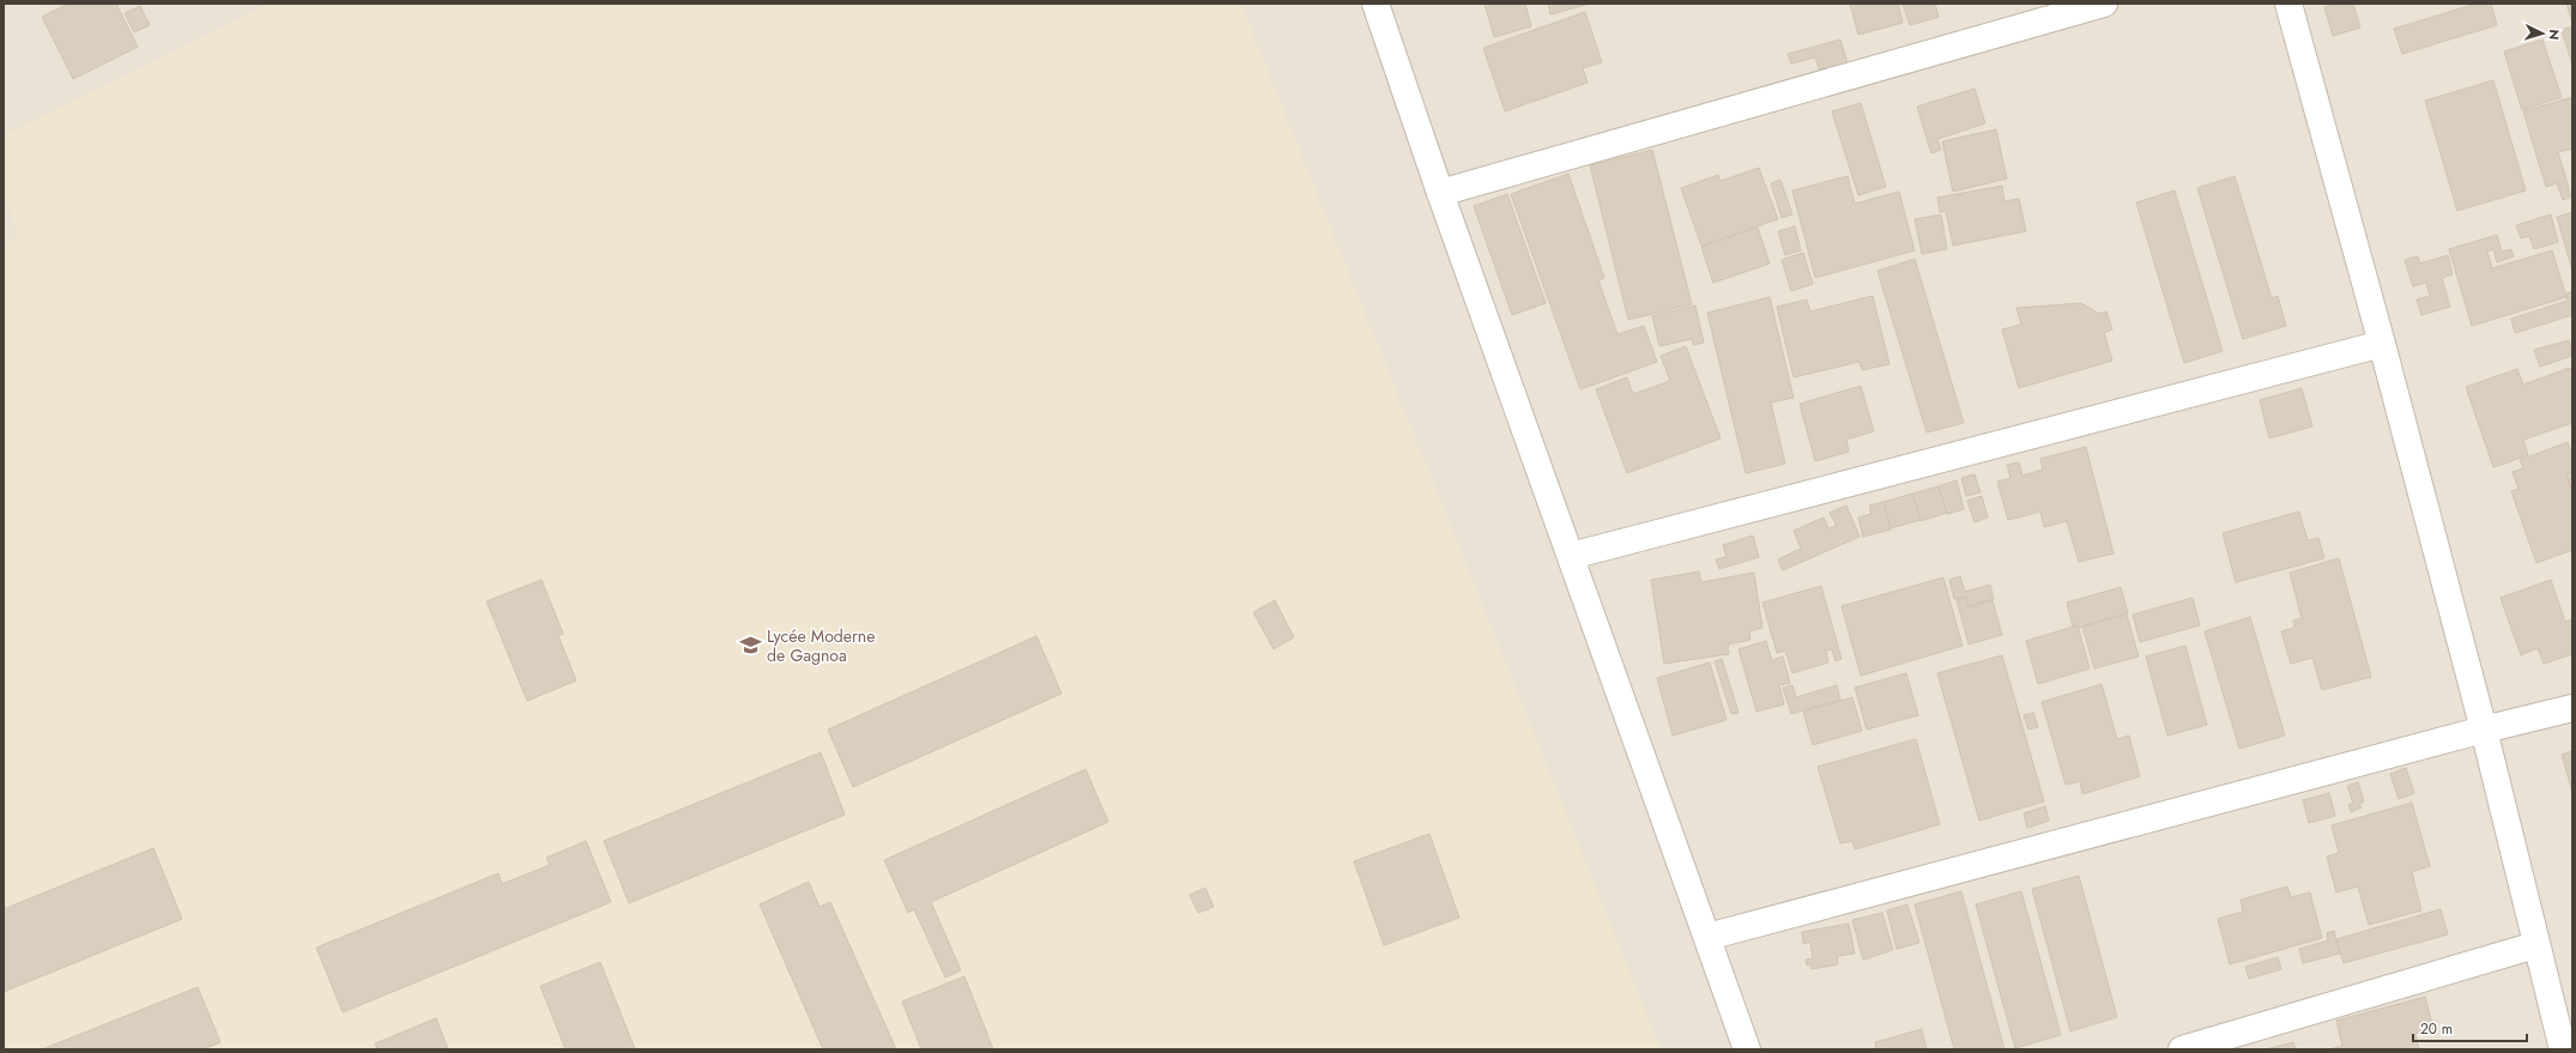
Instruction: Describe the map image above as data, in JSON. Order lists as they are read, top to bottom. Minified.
{"places":{"school or university":["Lycée Moderne de Gagnoa"]},"scale_bar":"20 m","north":"right"}
